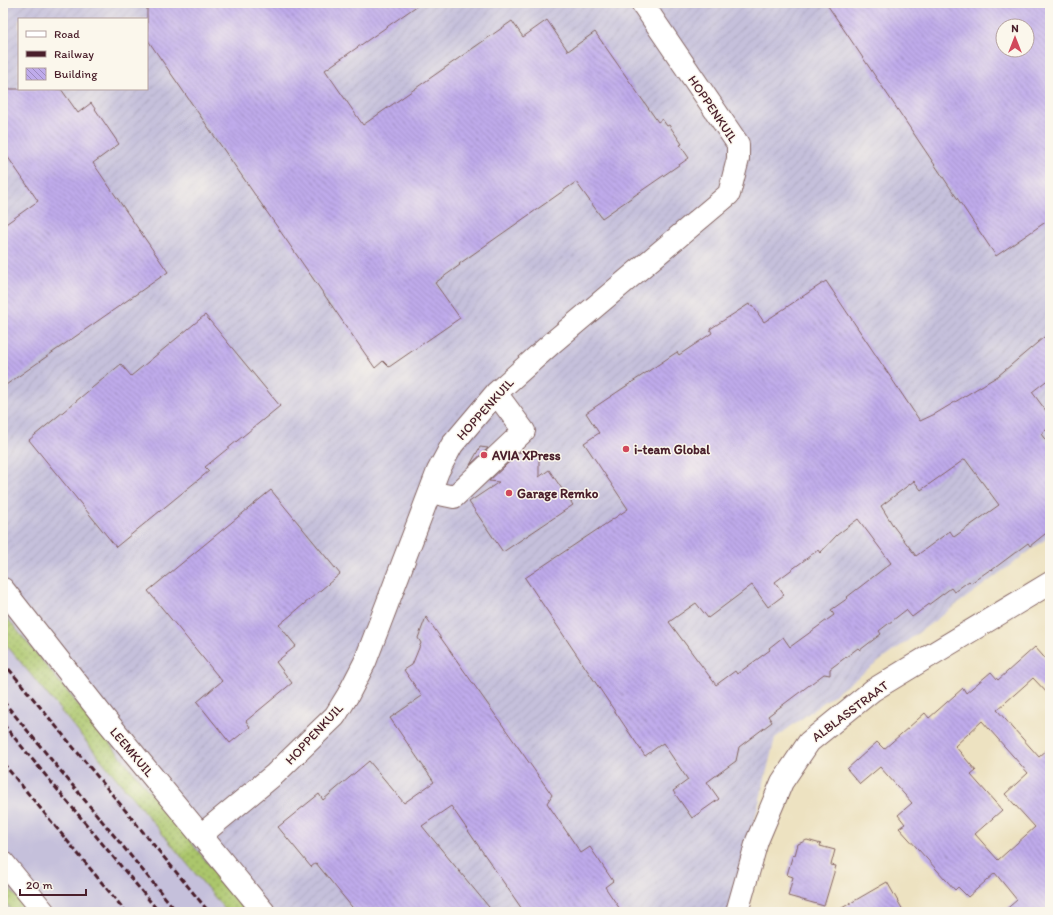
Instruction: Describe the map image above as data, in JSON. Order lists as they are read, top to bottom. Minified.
{"streets":{"street":["HOPPENKUIL","ALBLASSTRAAT","LEEMKUIL"]},"crossings":[["HOPPENKUIL","LEEMKUIL"]],"places":["i-team Global","AVIA XPress","Garage Remko"],"legend":["Road","Railway","Building"],"scale_bar":"20 m","north":"top"}
